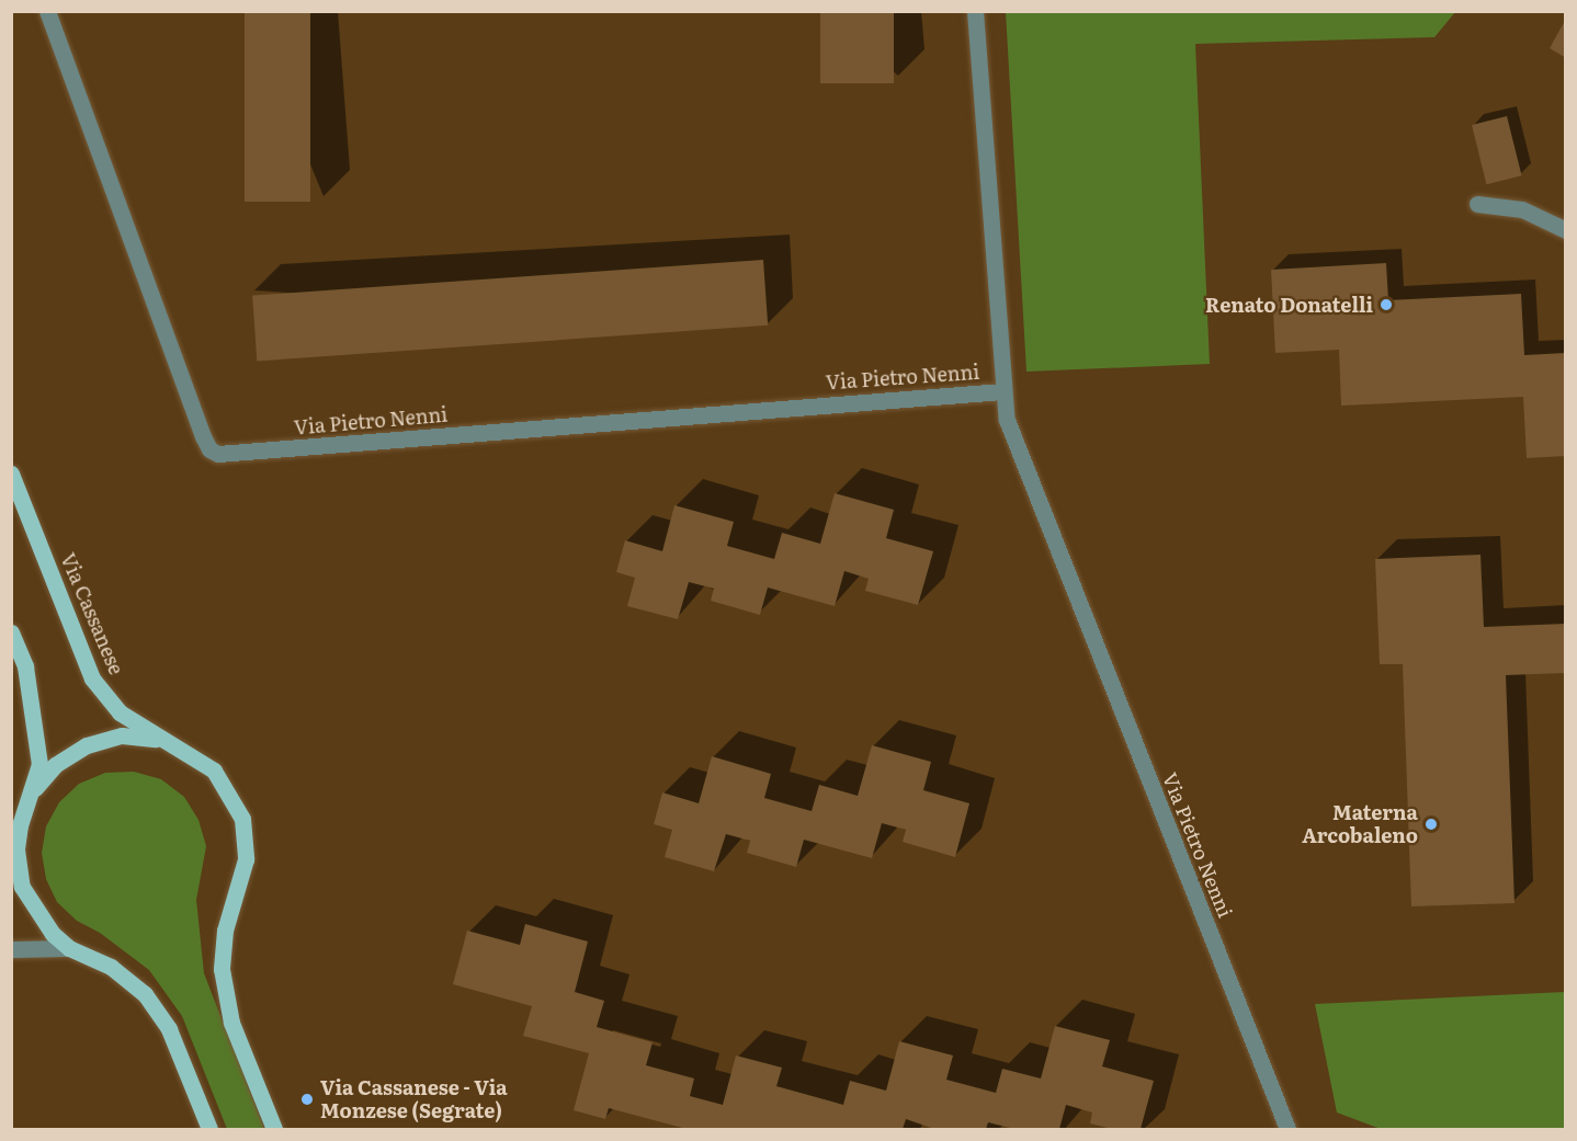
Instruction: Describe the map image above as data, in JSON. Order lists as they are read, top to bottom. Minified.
{"streets":{"main road":["Via Cassanese"],"street":["Via Pietro Nenni"]},"places":["Renato Donatelli","Materna Arcobaleno","Via Cassanese - Via Monzese (Segrate)"]}
